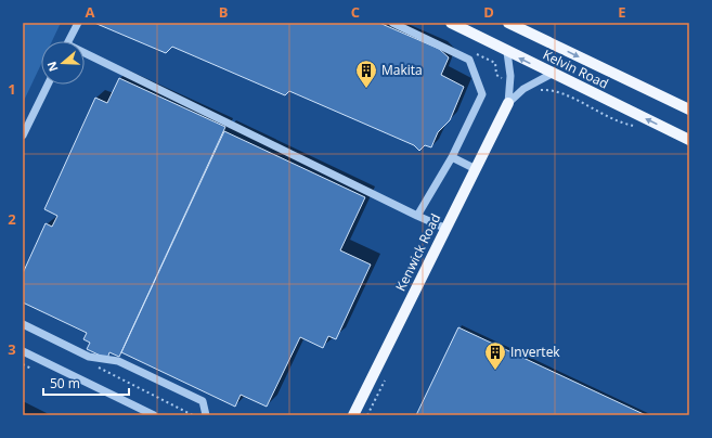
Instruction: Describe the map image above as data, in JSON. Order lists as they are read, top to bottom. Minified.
{"streets":{"main road":["Kelvin Road","Kenwick Road"]},"crossings":[["Kelvin Road","Kenwick Road"]],"places":{"building":["Makita","Invertek"]},"scale_bar":"50 m","north":"left","grid":{"columns":["A","B","C","D","E"],"rows":["1","2","3"]}}
